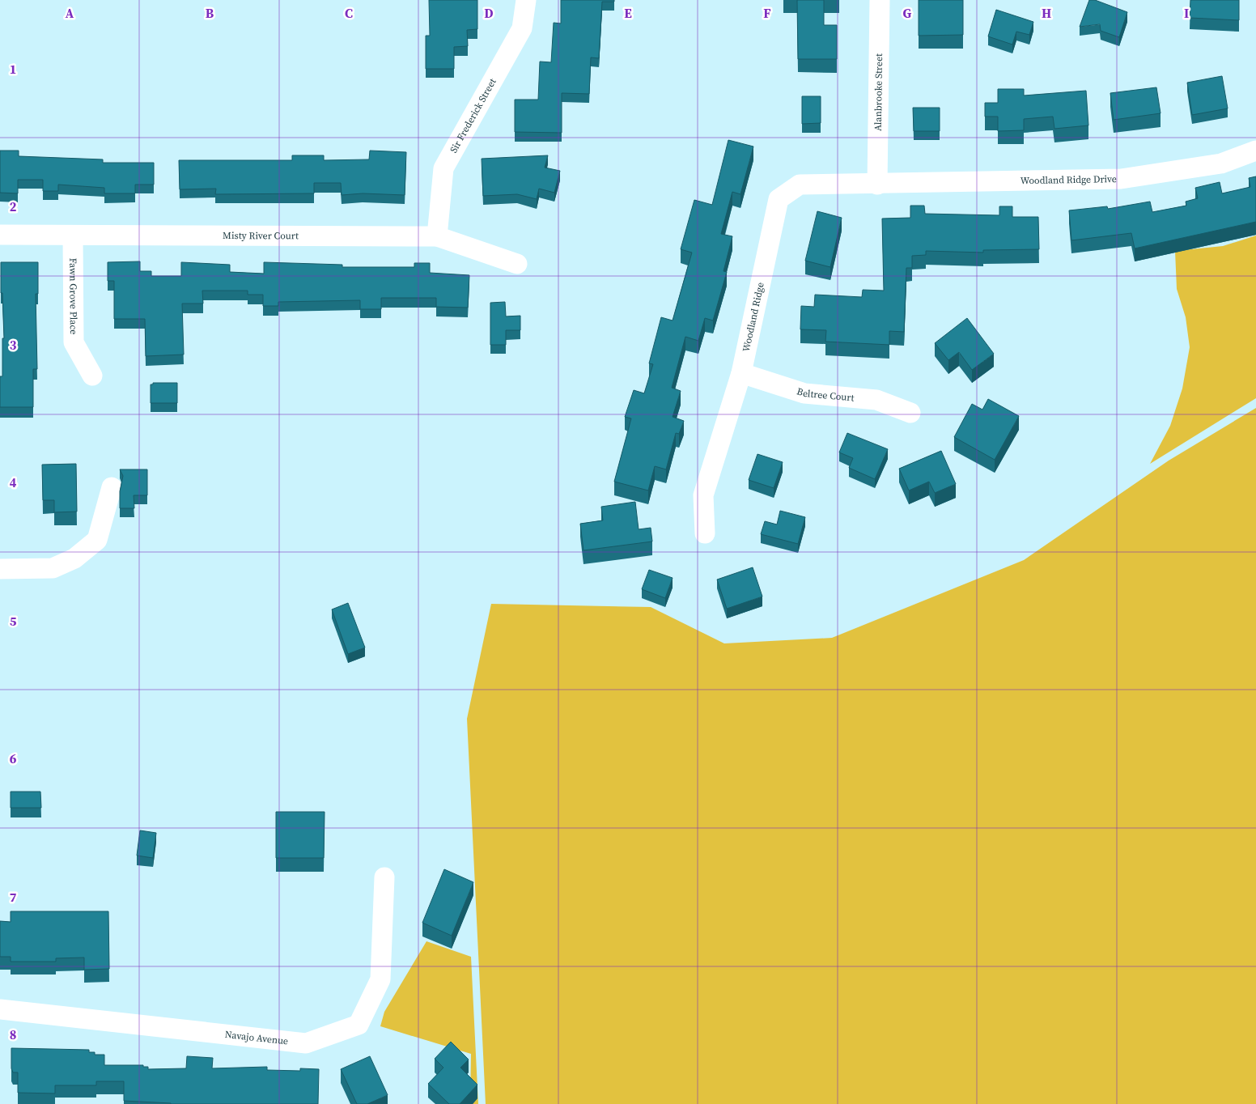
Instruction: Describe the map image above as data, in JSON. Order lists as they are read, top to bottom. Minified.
{"streets":{"street":["Alanbrooke Street","Sir Frederick Street","Woodland Ridge Drive","Misty River Court","Fawn Grove Place","Woodland Ridge","Beltree Court","Navajo Avenue"]},"crossings":[["Alanbrooke Street","Woodland Ridge Drive"],["Alanbrooke Street","Woodland Ridge"],["Sir Frederick Street","Misty River Court"],["Woodland Ridge Drive","Woodland Ridge"],["Misty River Court","Fawn Grove Place"],["Woodland Ridge","Beltree Court"]],"grid":{"columns":["A","B","C","D","E","F","G","H","I"],"rows":["1","2","3","4","5","6","7","8"]}}
